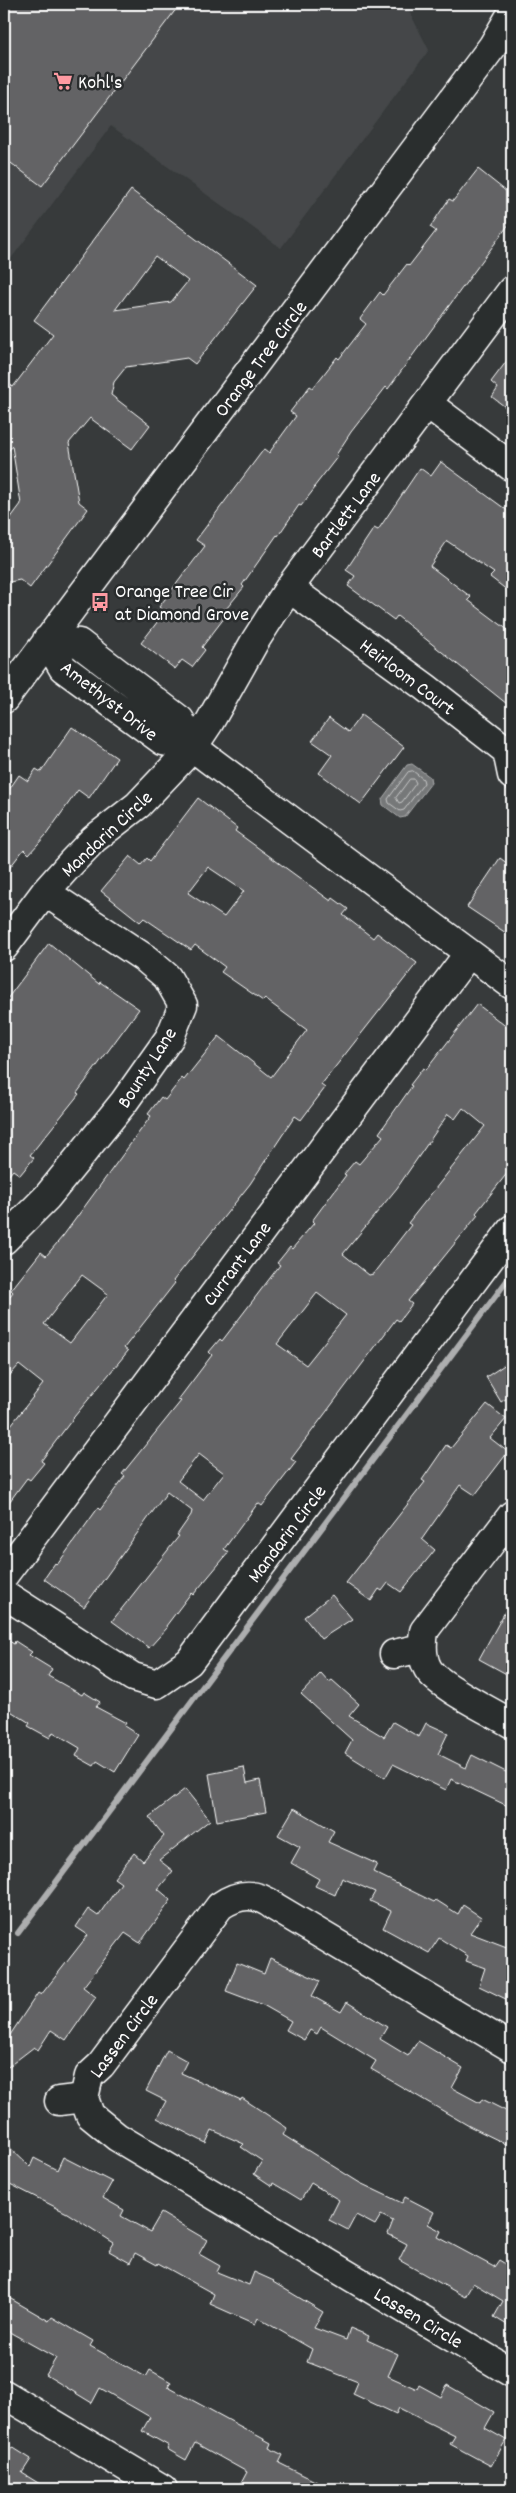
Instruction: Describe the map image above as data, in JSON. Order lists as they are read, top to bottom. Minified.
{"streets":{"street":["Orange Tree Circle","Bartlett Lane","Heirloom Court","Amethyst Drive","Mandarin Circle","Bounty Lane","Currant Lane","Lassen Circle"]},"crossings":[["Orange Tree Circle","Amethyst Drive"],["Bartlett Lane","Heirloom Court"],["Bartlett Lane","Amethyst Drive"],["Bartlett Lane","Mandarin Circle"],["Amethyst Drive","Mandarin Circle"],["Amethyst Drive","Currant Lane"],["Mandarin Circle","Bounty Lane"]],"places":{"supermarket":["Kohl's"],"bus stop":["Orange Tree Cir at Diamond Grove"]}}
